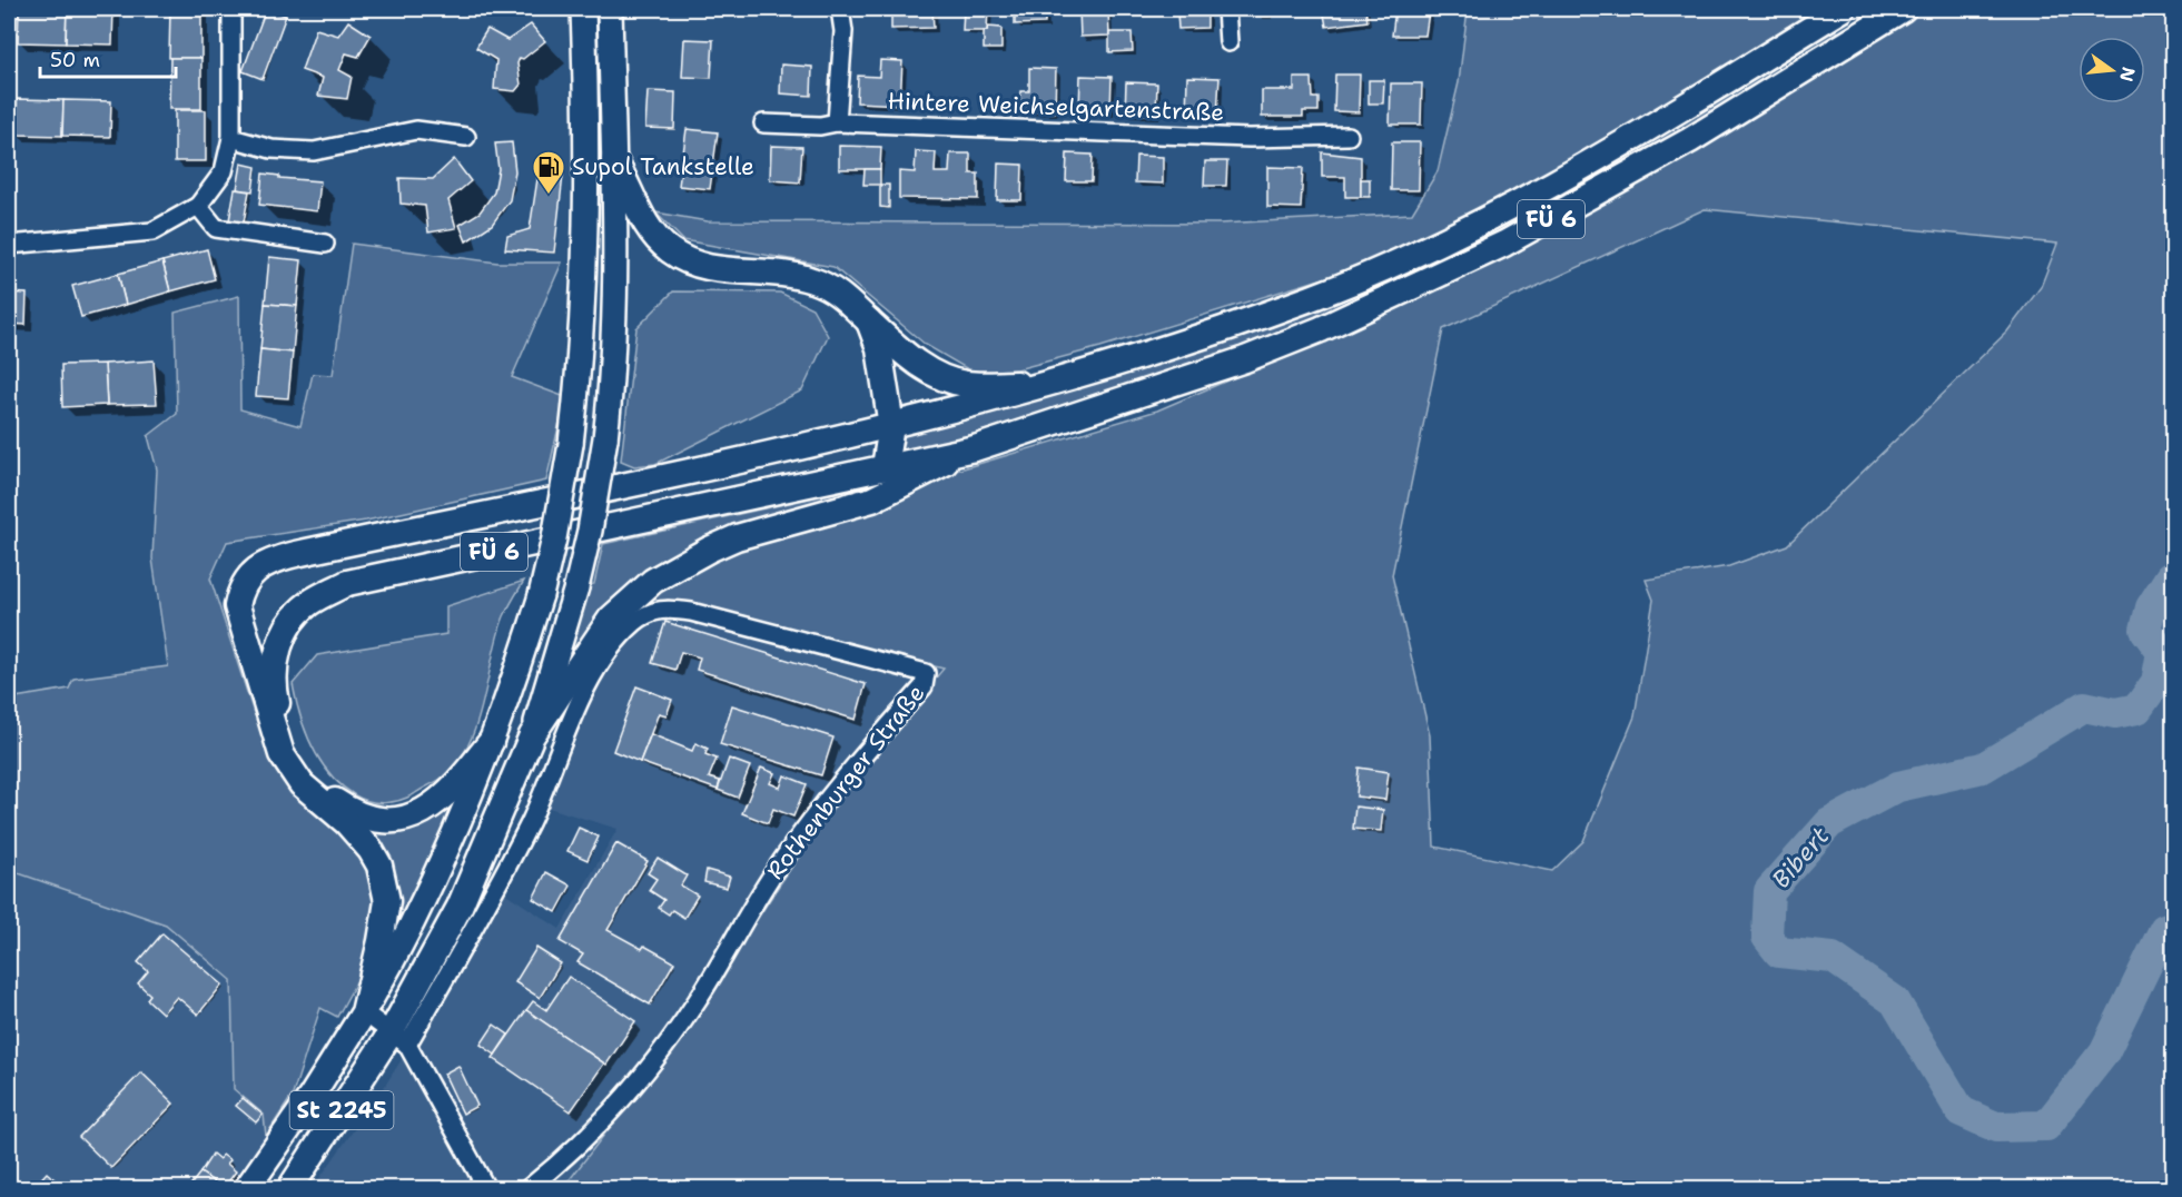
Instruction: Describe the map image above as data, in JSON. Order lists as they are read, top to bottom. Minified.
{"streets":{"main road":["FÜ 6","Rothenburger Straße","St 2245"],"street":["Hintere Weichselgartenstraße"]},"crossings":[["FÜ 6","St 2245"]],"water":["Bibert"],"places":{"fuel station":["Supol Tankstelle"]},"scale_bar":"50 m","north":"right"}
